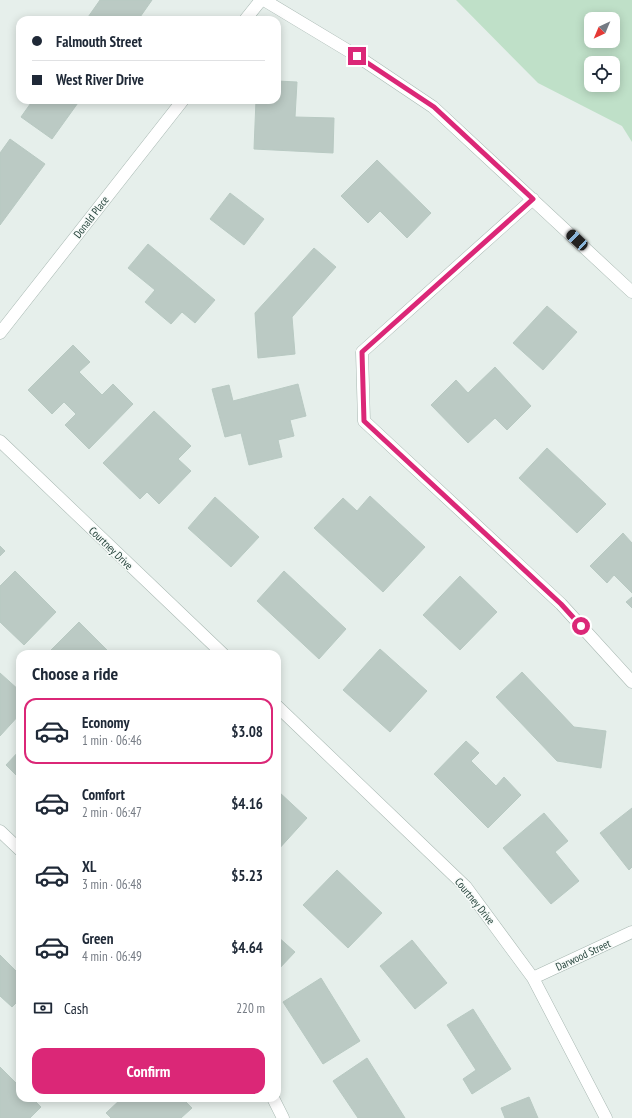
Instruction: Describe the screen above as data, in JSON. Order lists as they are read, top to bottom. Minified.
{"streets":{"street":["Donald Place","Courtney Drive","Darwood Street"]},"crossings":[["Courtney Drive","Darwood Street"]],"north":"bottom left","page":{"banner":["Falmouth Street","West River Drive"],"heading":"Choose a ride","list":[{"name":"Economy","note":"1 min · 06:46","value":"$3.08"},{"name":"Comfort","note":"2 min · 06:47","value":"$4.16"},{"name":"XL","note":"3 min · 06:48","value":"$5.23"},{"name":"Green","note":"4 min · 06:49","value":"$4.64"}],"pay":["Cash","220 m"],"buttons":"Confirm"}}
